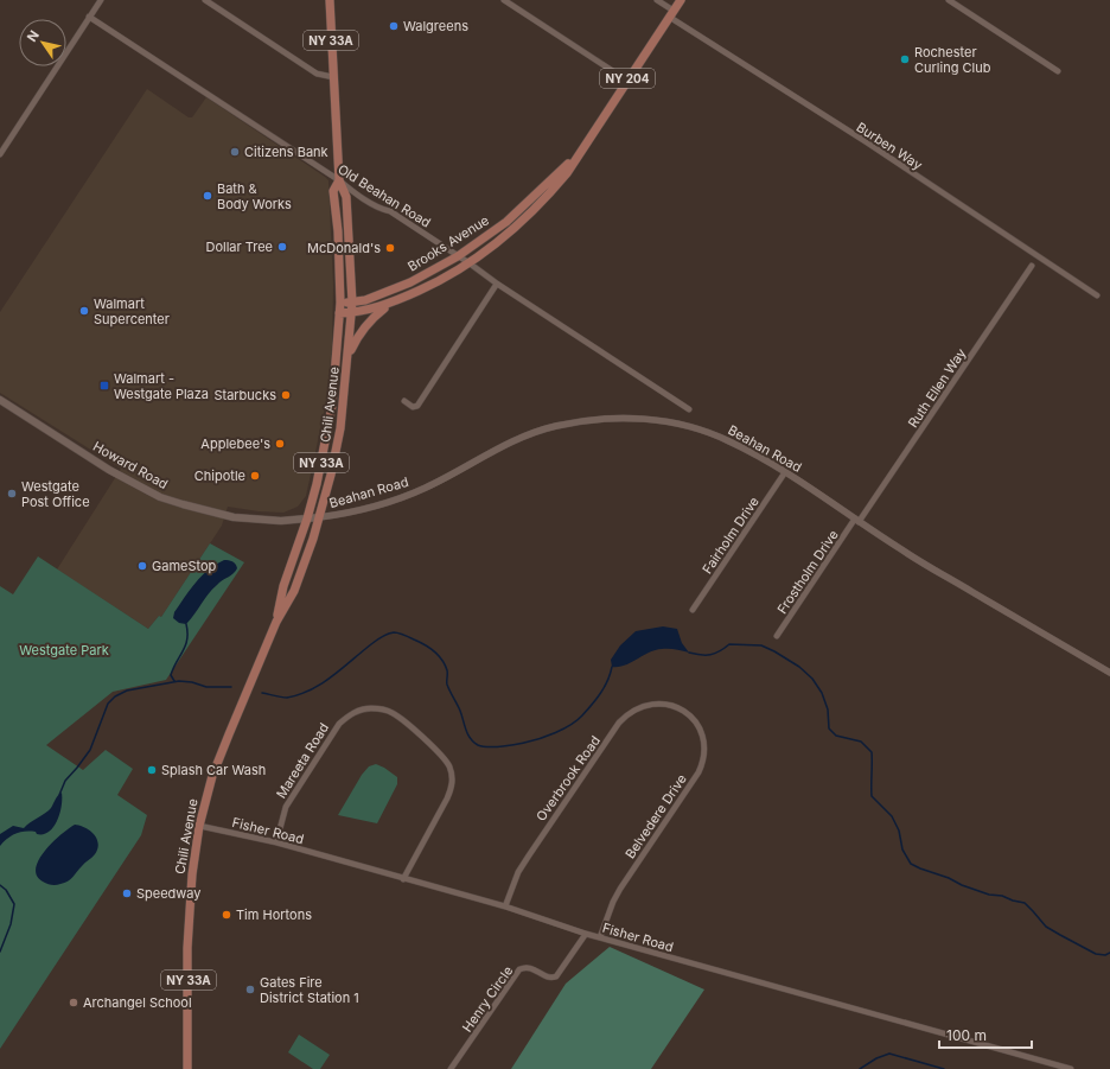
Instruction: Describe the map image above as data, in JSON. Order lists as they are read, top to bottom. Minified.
{"streets":{"main road":["NY 33A","NY 204","Brooks Avenue","Chili Avenue","Howard Road"],"street":["Burben Way","Old Beahan Road","Ruth Ellen Way","Beahan Road","Fairholm Drive","Frostholm Drive","Mareeta Road","Overbrook Road","Belvedere Drive","Fisher Road","Henry Circle"]},"crossings":[["NY 204","Brooks Avenue"],["NY 204","Chili Avenue"],["Burben Way","Brooks Avenue"],["Old Beahan Road","Brooks Avenue"],["Old Beahan Road","Chili Avenue"],["Brooks Avenue","Chili Avenue"],["Ruth Ellen Way","Beahan Road"],["Ruth Ellen Way","Frostholm Drive"],["Chili Avenue","Beahan Road"],["Chili Avenue","Howard Road"],["Chili Avenue","Fisher Road"],["Beahan Road","Howard Road"],["Beahan Road","Fairholm Drive"],["Beahan Road","Frostholm Drive"],["Mareeta Road","Fisher Road"],["Overbrook Road","Belvedere Drive"],["Overbrook Road","Fisher Road"],["Belvedere Drive","Fisher Road"],["Fisher Road","Henry Circle"]],"parks":["Westgate Park"],"places":{"other":["Walgreens","Rochester Curling Club","Citizens Bank","Bath & Body Works","Dollar Tree","McDonald's","Walmart Supercenter","Starbucks","Applebee's","Chipotle","Westgate Post Office","GameStop","Splash Car Wash","Speedway","Tim Hortons","Gates Fire District Station 1","Archangel School"],"transit":["Walmart - Westgate Plaza"]},"scale_bar":"100 m","north":"top left"}
